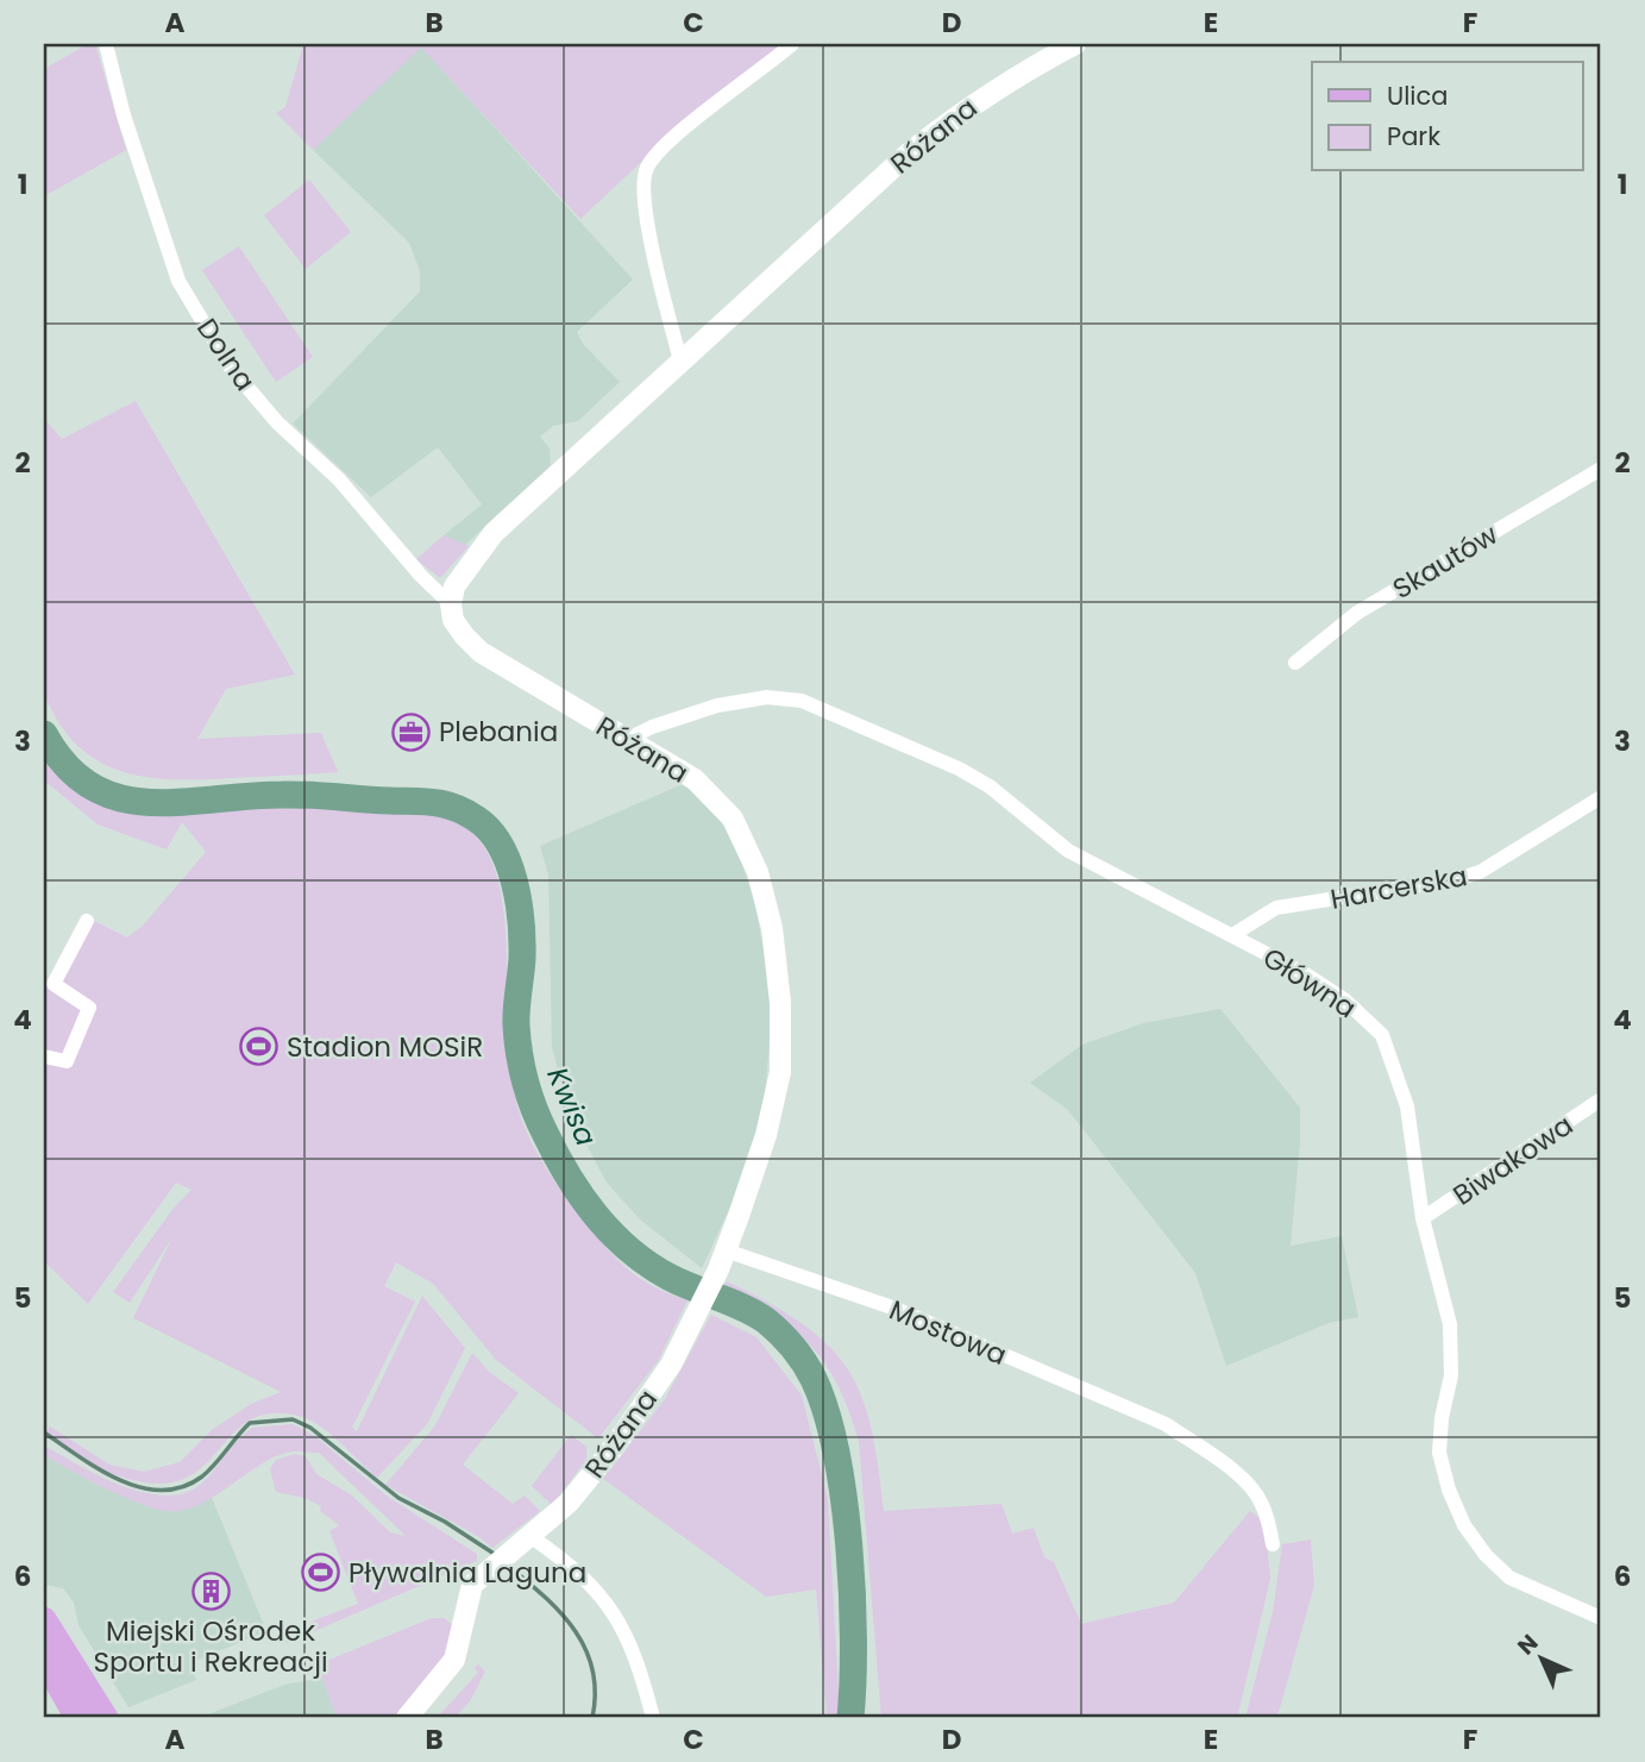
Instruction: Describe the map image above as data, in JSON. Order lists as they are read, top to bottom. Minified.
{"streets":{"street":["Różana","Dolna","Skautów","Harcerska","Główna","Biwakowa","Mostowa"]},"crossings":[["Różana","Dolna"],["Różana","Główna"],["Różana","Mostowa"],["Harcerska","Główna"],["Główna","Biwakowa"]],"water":["Kwisa"],"places":{"office":["Plebania"],"sports":["Stadion MOSiR","Pływalnia Laguna"],"building":["Miejski Ośrodek Sportu i Rekreacji"]},"legend":["Ulica","Park"],"north":"top left","grid":{"columns":["A","B","C","D","E","F"],"rows":["1","2","3","4","5","6"]}}
